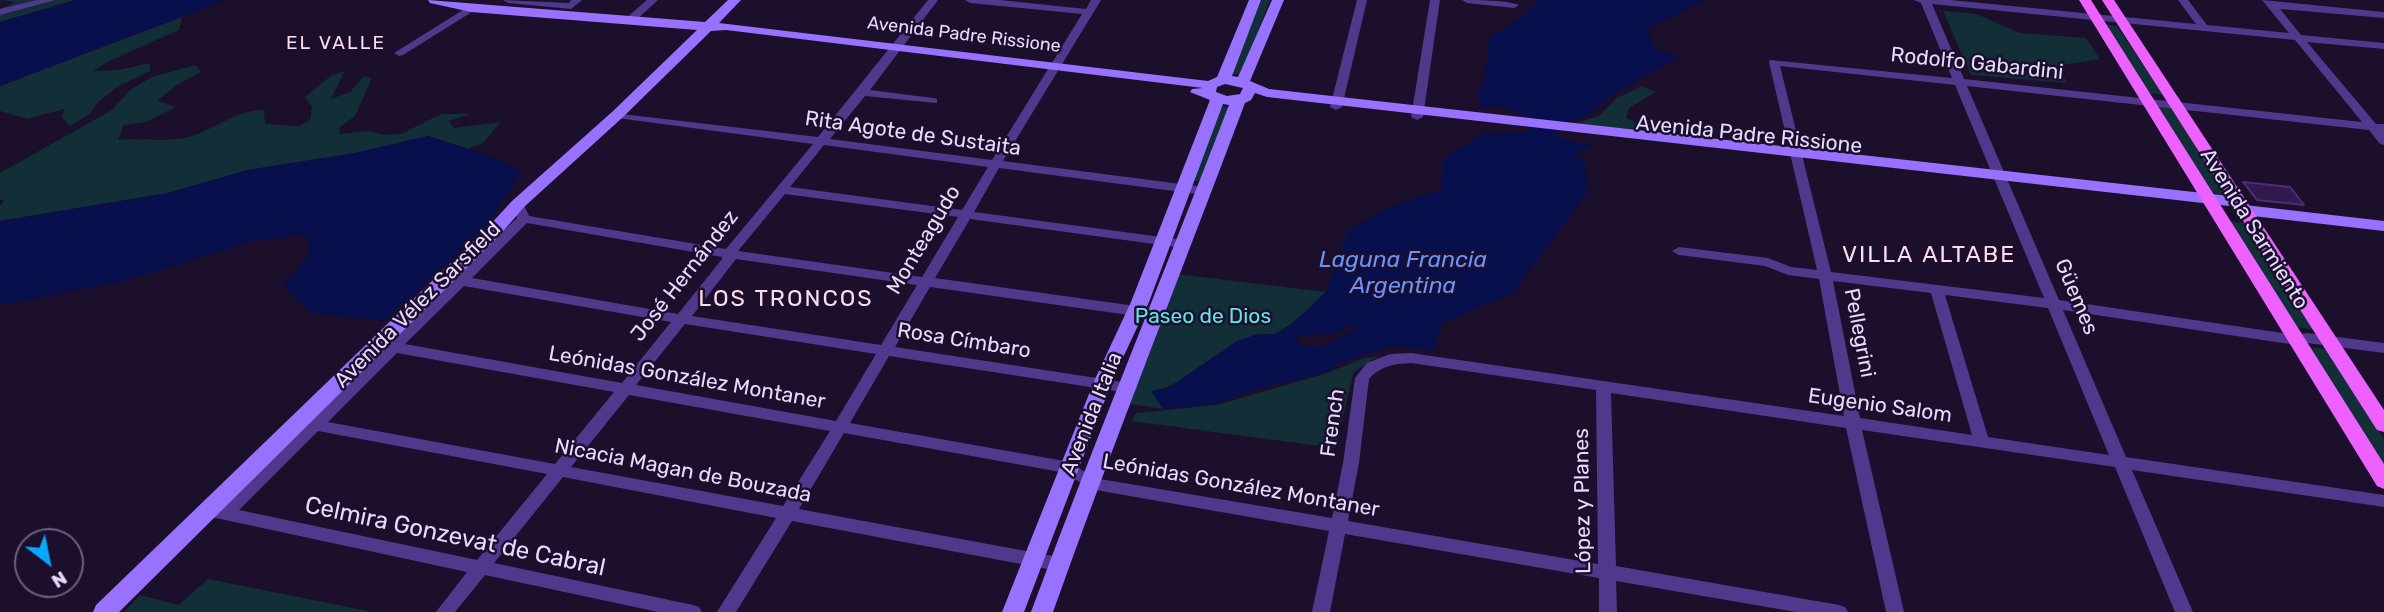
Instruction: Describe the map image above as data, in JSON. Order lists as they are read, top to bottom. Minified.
{"streets":{"main road":["Avenida Padre Rissione","Avenida Sarmiento","Avenida Vélez Sarsfield","Avenida Italia"],"street":["Rodolfo Gabardini","Rita Agote de Sustaita","Monteagudo","José Hernández","Güemes","Pellegrini","Rosa Címbaro","Leónidas González Montaner","Eugenio Salom","French","Nicacia Magan de Bouzada","López y Planes","Celmira Gonzevat de Cabral"]},"crossings":[["Avenida Padre Rissione","Avenida Sarmiento"],["Avenida Padre Rissione","Monteagudo"],["Avenida Padre Rissione","José Hernández"],["Avenida Padre Rissione","Güemes"],["Avenida Padre Rissione","Avenida Vélez Sarsfield"],["Avenida Padre Rissione","Pellegrini"],["Avenida Padre Rissione","Avenida Italia"],["Rodolfo Gabardini","Avenida Sarmiento"],["Rodolfo Gabardini","Güemes"],["Rodolfo Gabardini","Pellegrini"],["Rita Agote de Sustaita","Monteagudo"],["Rita Agote de Sustaita","José Hernández"],["Rita Agote de Sustaita","Avenida Vélez Sarsfield"],["Rita Agote de Sustaita","Avenida Italia"],["Monteagudo","Rosa Címbaro"],["Monteagudo","Leónidas González Montaner"],["Monteagudo","Nicacia Magan de Bouzada"],["José Hernández","Rosa Címbaro"],["José Hernández","Leónidas González Montaner"],["José Hernández","Nicacia Magan de Bouzada"],["José Hernández","Celmira Gonzevat de Cabral"],["Güemes","Eugenio Salom"],["Avenida Vélez Sarsfield","Rosa Címbaro"],["Avenida Vélez Sarsfield","Leónidas González Montaner"],["Avenida Vélez Sarsfield","Nicacia Magan de Bouzada"],["Avenida Vélez Sarsfield","Celmira Gonzevat de Cabral"],["Pellegrini","Eugenio Salom"],["Rosa Címbaro","Avenida Italia"],["Leónidas González Montaner","Avenida Italia"],["Leónidas González Montaner","French"],["Leónidas González Montaner","López y Planes"],["Eugenio Salom","French"],["Eugenio Salom","López y Planes"],["Avenida Italia","Nicacia Magan de Bouzada"]],"districts":["EL VALLE","VILLA ALTABE","LOS TRONCOS"],"water":["Laguna Francia Argentina"],"parks":["Paseo de Dios"],"north":"bottom right"}
